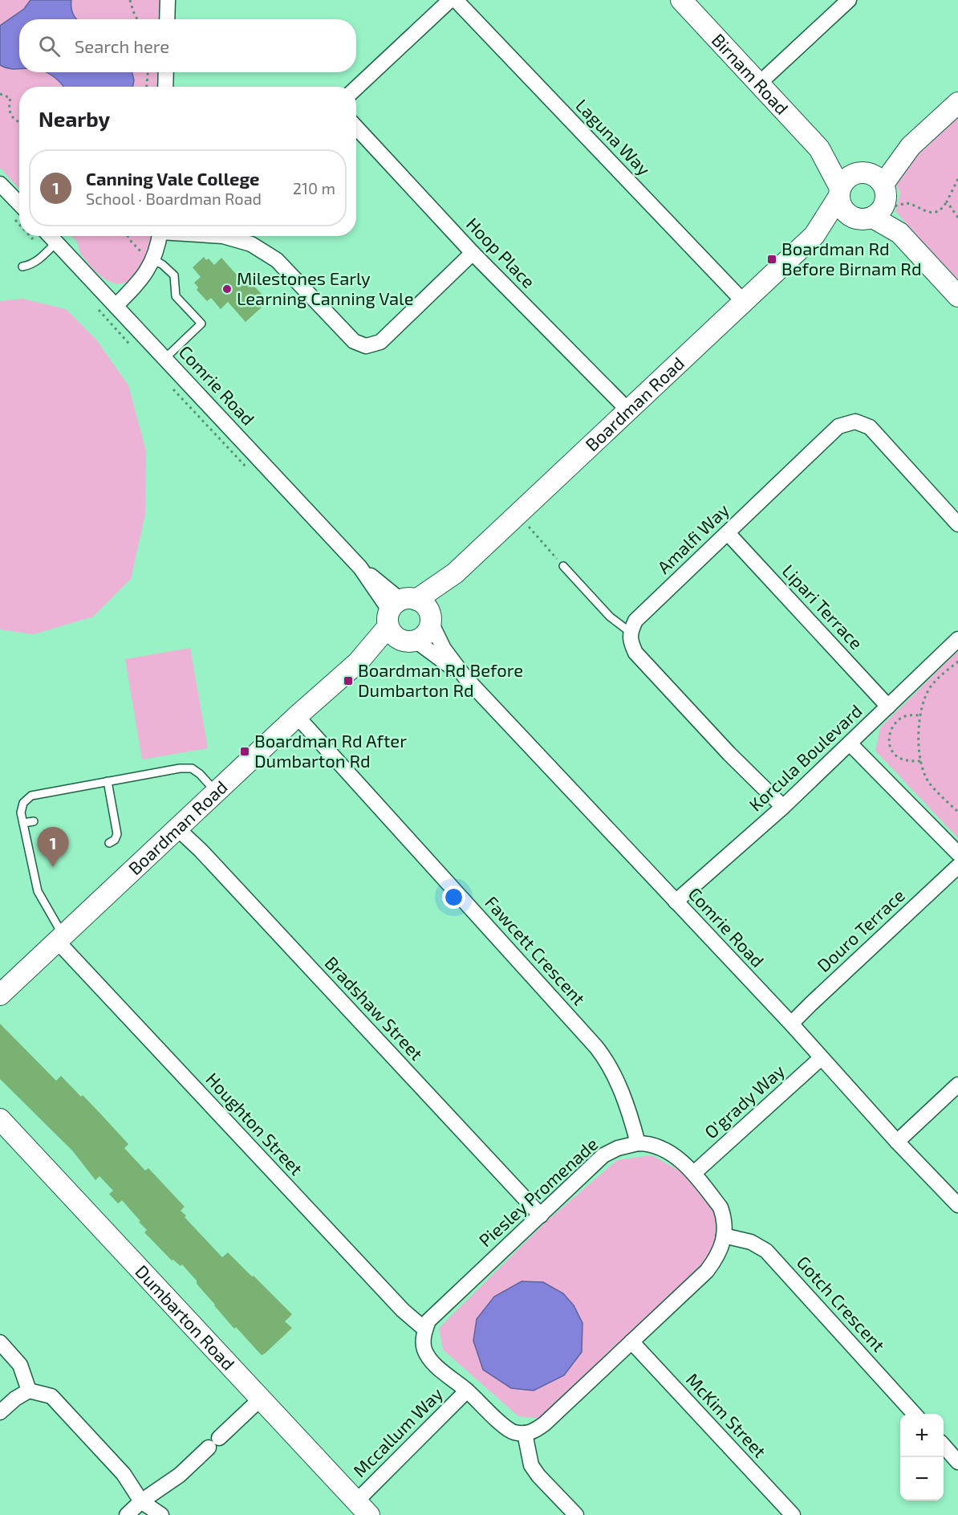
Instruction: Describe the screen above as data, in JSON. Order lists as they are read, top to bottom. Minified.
{"streets":{"street":["Birnam Road","Laguna Way","Hoop Place","Comrie Road","Boardman Road","Amalfi Way","Lipari Terrace","Korcula Boulevard","Douro Terrace","Fawcett Crescent","Bradshaw Street","O'grady Way","Houghton Street","Piesley Promenade","Gotch Crescent","Dumbarton Road","McKim Street","Mccallum Way"]},"crossings":[["Birnam Road","Boardman Road"],["Laguna Way","Boardman Road"],["Hoop Place","Boardman Road"],["Comrie Road","Boardman Road"],["Comrie Road","Korcula Boulevard"],["Comrie Road","Douro Terrace"],["Comrie Road","O'grady Way"],["Boardman Road","Fawcett Crescent"],["Boardman Road","Bradshaw Street"],["Boardman Road","Houghton Street"],["Amalfi Way","Lipari Terrace"],["Lipari Terrace","Korcula Boulevard"],["Fawcett Crescent","Piesley Promenade"],["Bradshaw Street","Piesley Promenade"],["O'grady Way","Piesley Promenade"],["Houghton Street","Piesley Promenade"],["Piesley Promenade","Gotch Crescent"],["Piesley Promenade","McKim Street"],["Dumbarton Road","Mccallum Way"]],"places":{"transit":["Boardman Rd Before Birnam Rd","Boardman Rd Before Dumbarton Rd","Boardman Rd After Dumbarton Rd"],"other":["Milestones Early Learning Canning Vale"]},"page":{"search":"Search here","heading":"Nearby","list":[{"mark":"1","name":"Canning Vale College","note":"School · Boardman Road","value":"210 m"}],"pins":"1","map_buttons":["+","−"]}}
